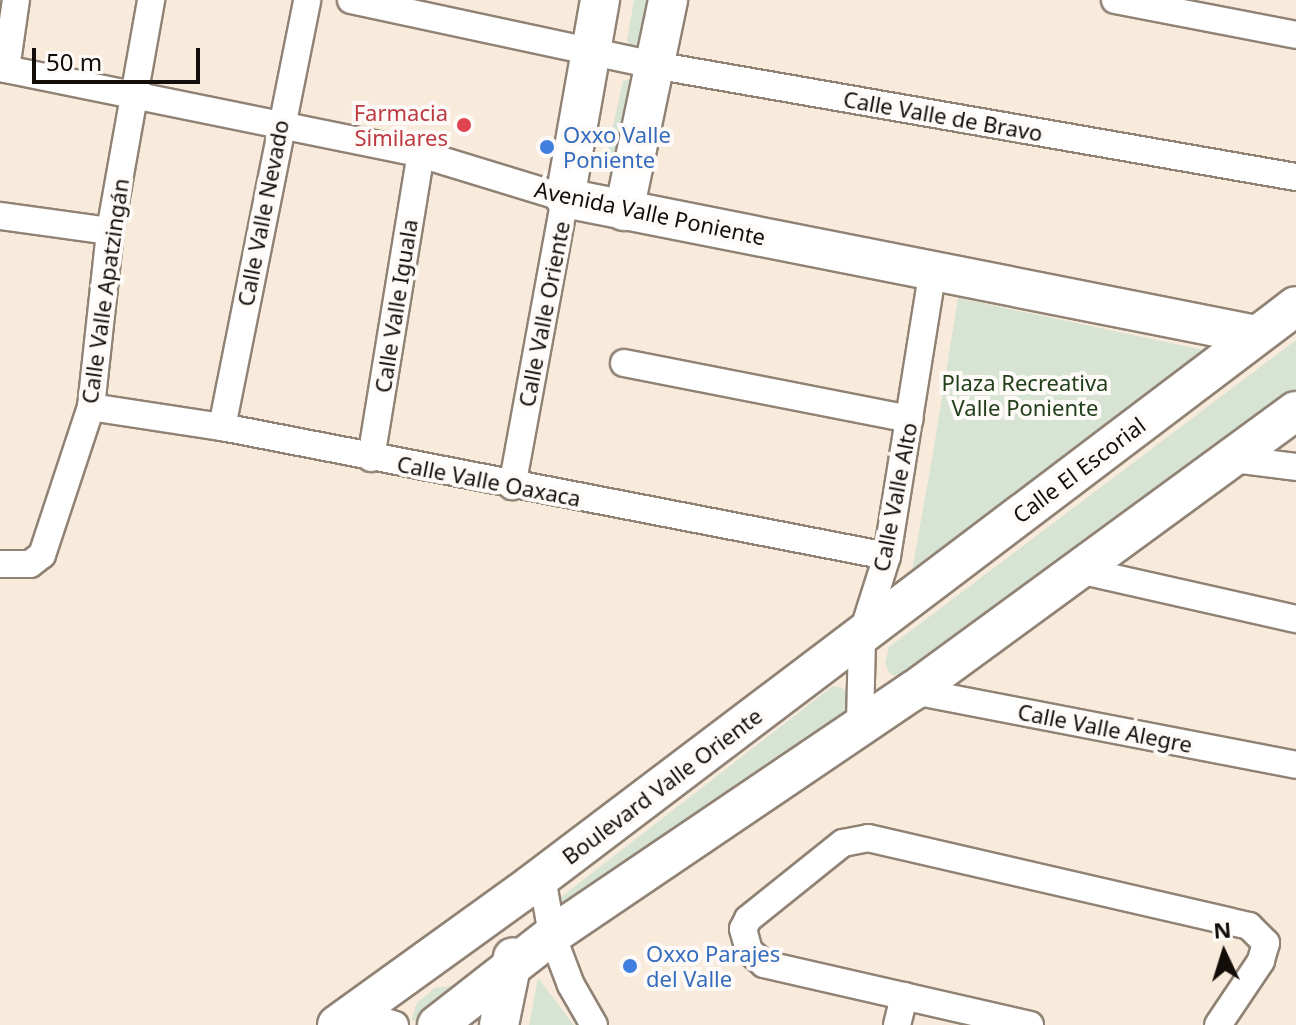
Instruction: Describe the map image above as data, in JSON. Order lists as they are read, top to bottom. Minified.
{"streets":{"street":["Calle Valle de Bravo","Calle Valle Nevado","Avenida Valle Poniente","Calle Valle Apatzingán","Calle Valle Iguala","Calle Valle Oriente","Calle El Escorial","Calle Valle Oaxaca","Calle Valle Alto","Calle Valle Alegre","Boulevard Valle Oriente"]},"crossings":[["Calle Valle de Bravo","Calle Valle Oriente"],["Calle Valle Nevado","Avenida Valle Poniente"],["Calle Valle Nevado","Calle Valle Oaxaca"],["Avenida Valle Poniente","Calle Valle Apatzingán"],["Avenida Valle Poniente","Calle Valle Iguala"],["Avenida Valle Poniente","Calle Valle Oriente"],["Avenida Valle Poniente","Calle El Escorial"],["Avenida Valle Poniente","Calle Valle Alto"],["Calle Valle Apatzingán","Calle Valle Oaxaca"],["Calle Valle Iguala","Calle Valle Oaxaca"],["Calle Valle Oriente","Calle Valle Oaxaca"],["Calle El Escorial","Calle Valle Alto"],["Calle El Escorial","Boulevard Valle Oriente"],["Calle Valle Oaxaca","Calle Valle Alto"],["Calle Valle Alto","Boulevard Valle Oriente"]],"parks":["Plaza Recreativa Valle Poniente"],"places":["Farmacia Similares","Oxxo Valle Poniente","Oxxo Parajes del Valle"],"scale_bar":"50 m","north":"top"}
